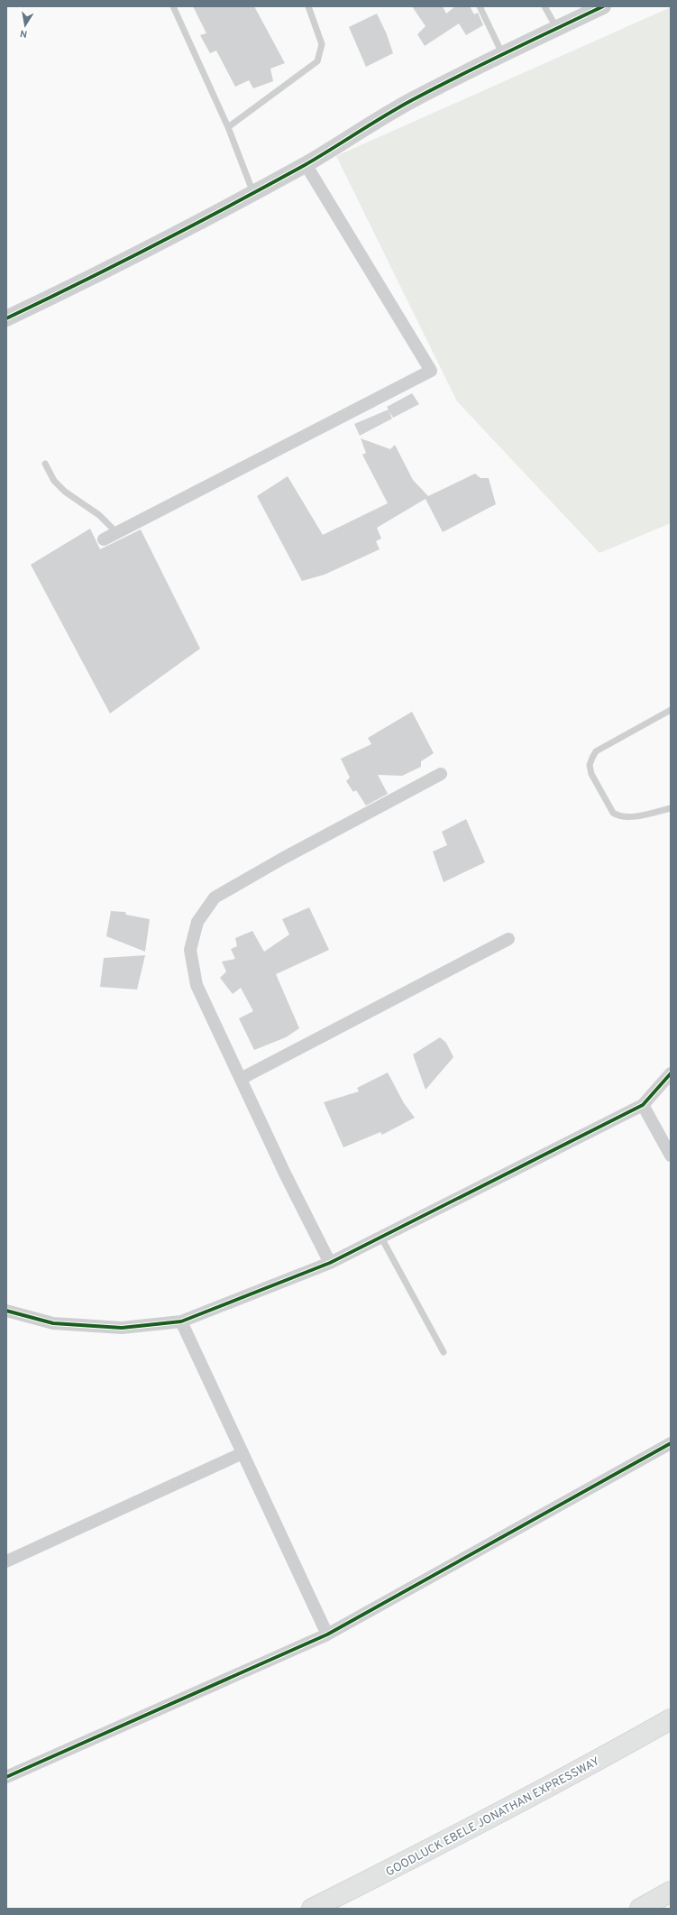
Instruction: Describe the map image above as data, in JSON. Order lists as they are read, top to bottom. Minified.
{"streets":{"main road":["GOODLUCK EBELE JONATHAN EXPRESSWAY"]},"north":"bottom"}
